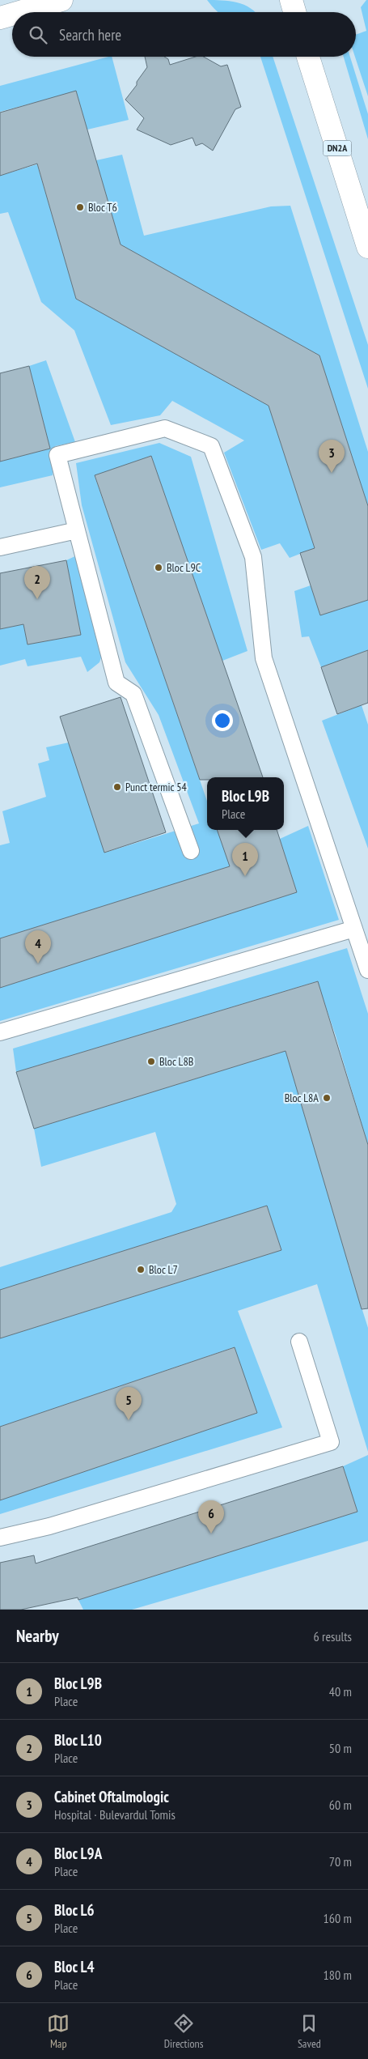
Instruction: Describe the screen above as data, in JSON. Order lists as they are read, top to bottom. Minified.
{"streets":{"main road":["DN2A"]},"places":["Bloc T6","Bloc L9C","Punct termic 54","Bloc L8B","Bloc L8A","Bloc L7"],"page":{"search":"Search here","pins":["3","2","1","4","5","6"],"popup":["Bloc L9B","Place"],"heading":["Nearby","6 results"],"list":[{"mark":"1","name":"Bloc L9B","note":"Place","value":"40 m"},{"mark":"2","name":"Bloc L10","note":"Place","value":"50 m"},{"mark":"3","name":"Cabinet Oftalmologic","note":"Hospital · Bulevardul Tomis","value":"60 m"},{"mark":"4","name":"Bloc L9A","note":"Place","value":"70 m"},{"mark":"5","name":"Bloc L6","note":"Place","value":"160 m"},{"mark":"6","name":"Bloc L4","note":"Place","value":"180 m"}],"nav":["Map","Directions","Saved"]}}
